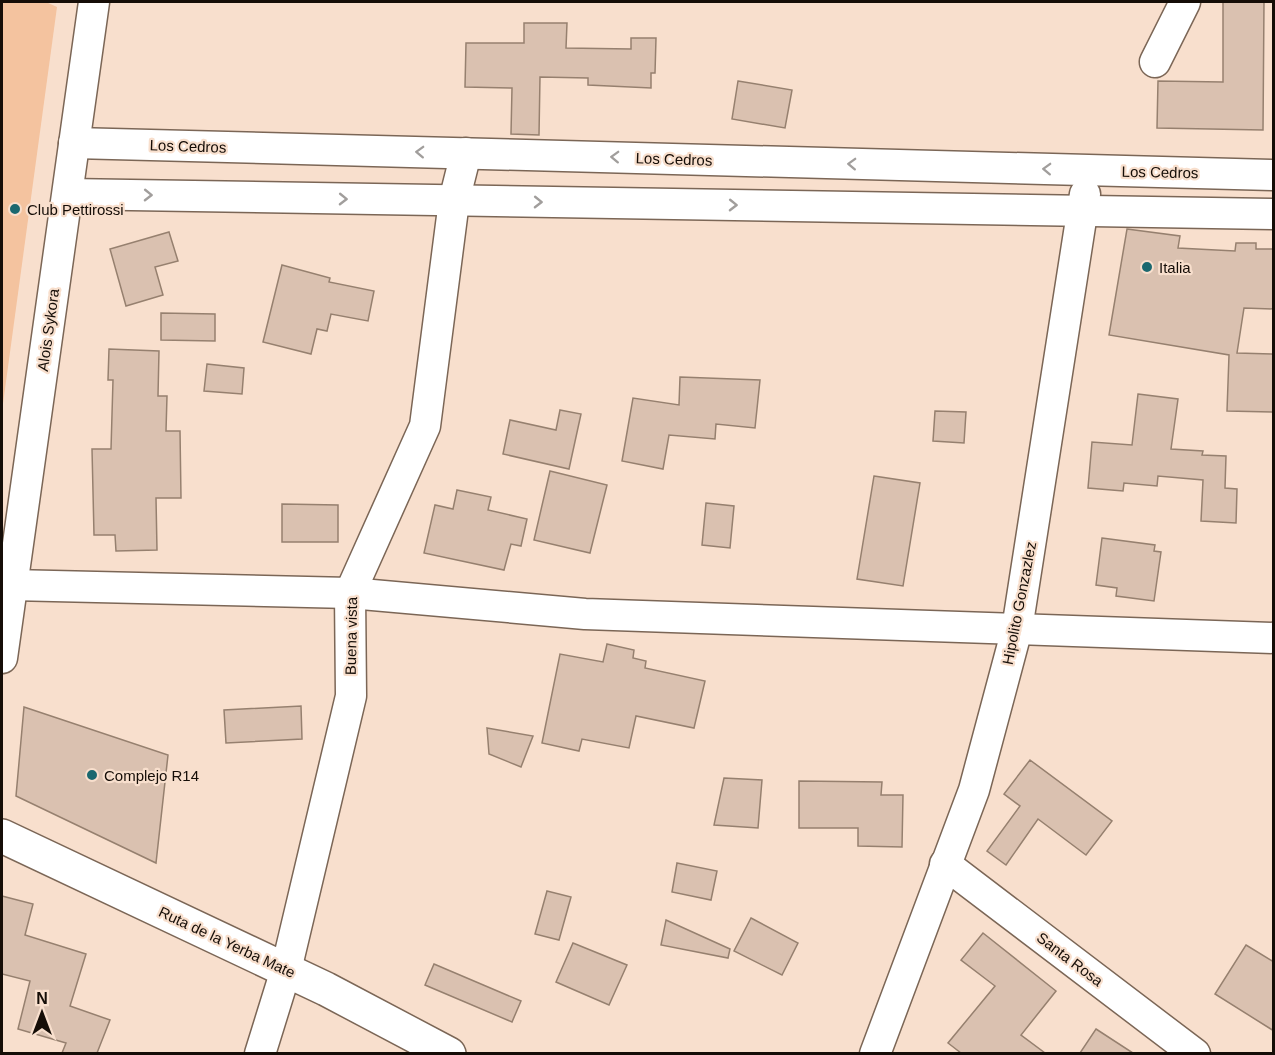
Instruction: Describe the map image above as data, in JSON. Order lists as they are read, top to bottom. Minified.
{"streets":{"main road":["Ruta de la Yerba Mate"],"street":["Los Cedros","Alois Sykora","Hipolito Gonzazlez","Buena vista","Santa Rosa"]},"crossings":[["Los Cedros","Alois Sykora"],["Los Cedros","Hipolito Gonzazlez"],["Los Cedros","Buena vista"],["Hipolito Gonzazlez","Santa Rosa"],["Buena vista","Ruta de la Yerba Mate"]],"places":["Club Pettirossi","Italia","Complejo R14"],"north":"top"}
